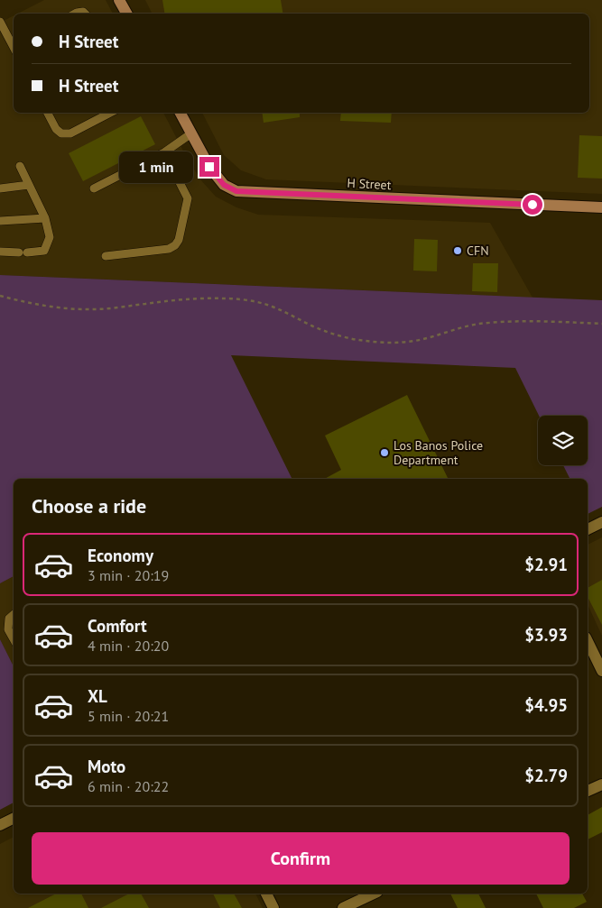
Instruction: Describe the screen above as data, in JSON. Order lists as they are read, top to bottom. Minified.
{"streets":{"street":["H Street"]},"places":["CFN","Los Banos Police Department"],"page":{"banner":["H Street","H Street"],"bubble":"1 min","heading":"Choose a ride","list":[{"name":"Economy","note":"3 min · 20:19","value":"$2.91"},{"name":"Comfort","note":"4 min · 20:20","value":"$3.93"},{"name":"XL","note":"5 min · 20:21","value":"$4.95"},{"name":"Moto","note":"6 min · 20:22","value":"$2.79"}],"buttons":"Confirm"}}
